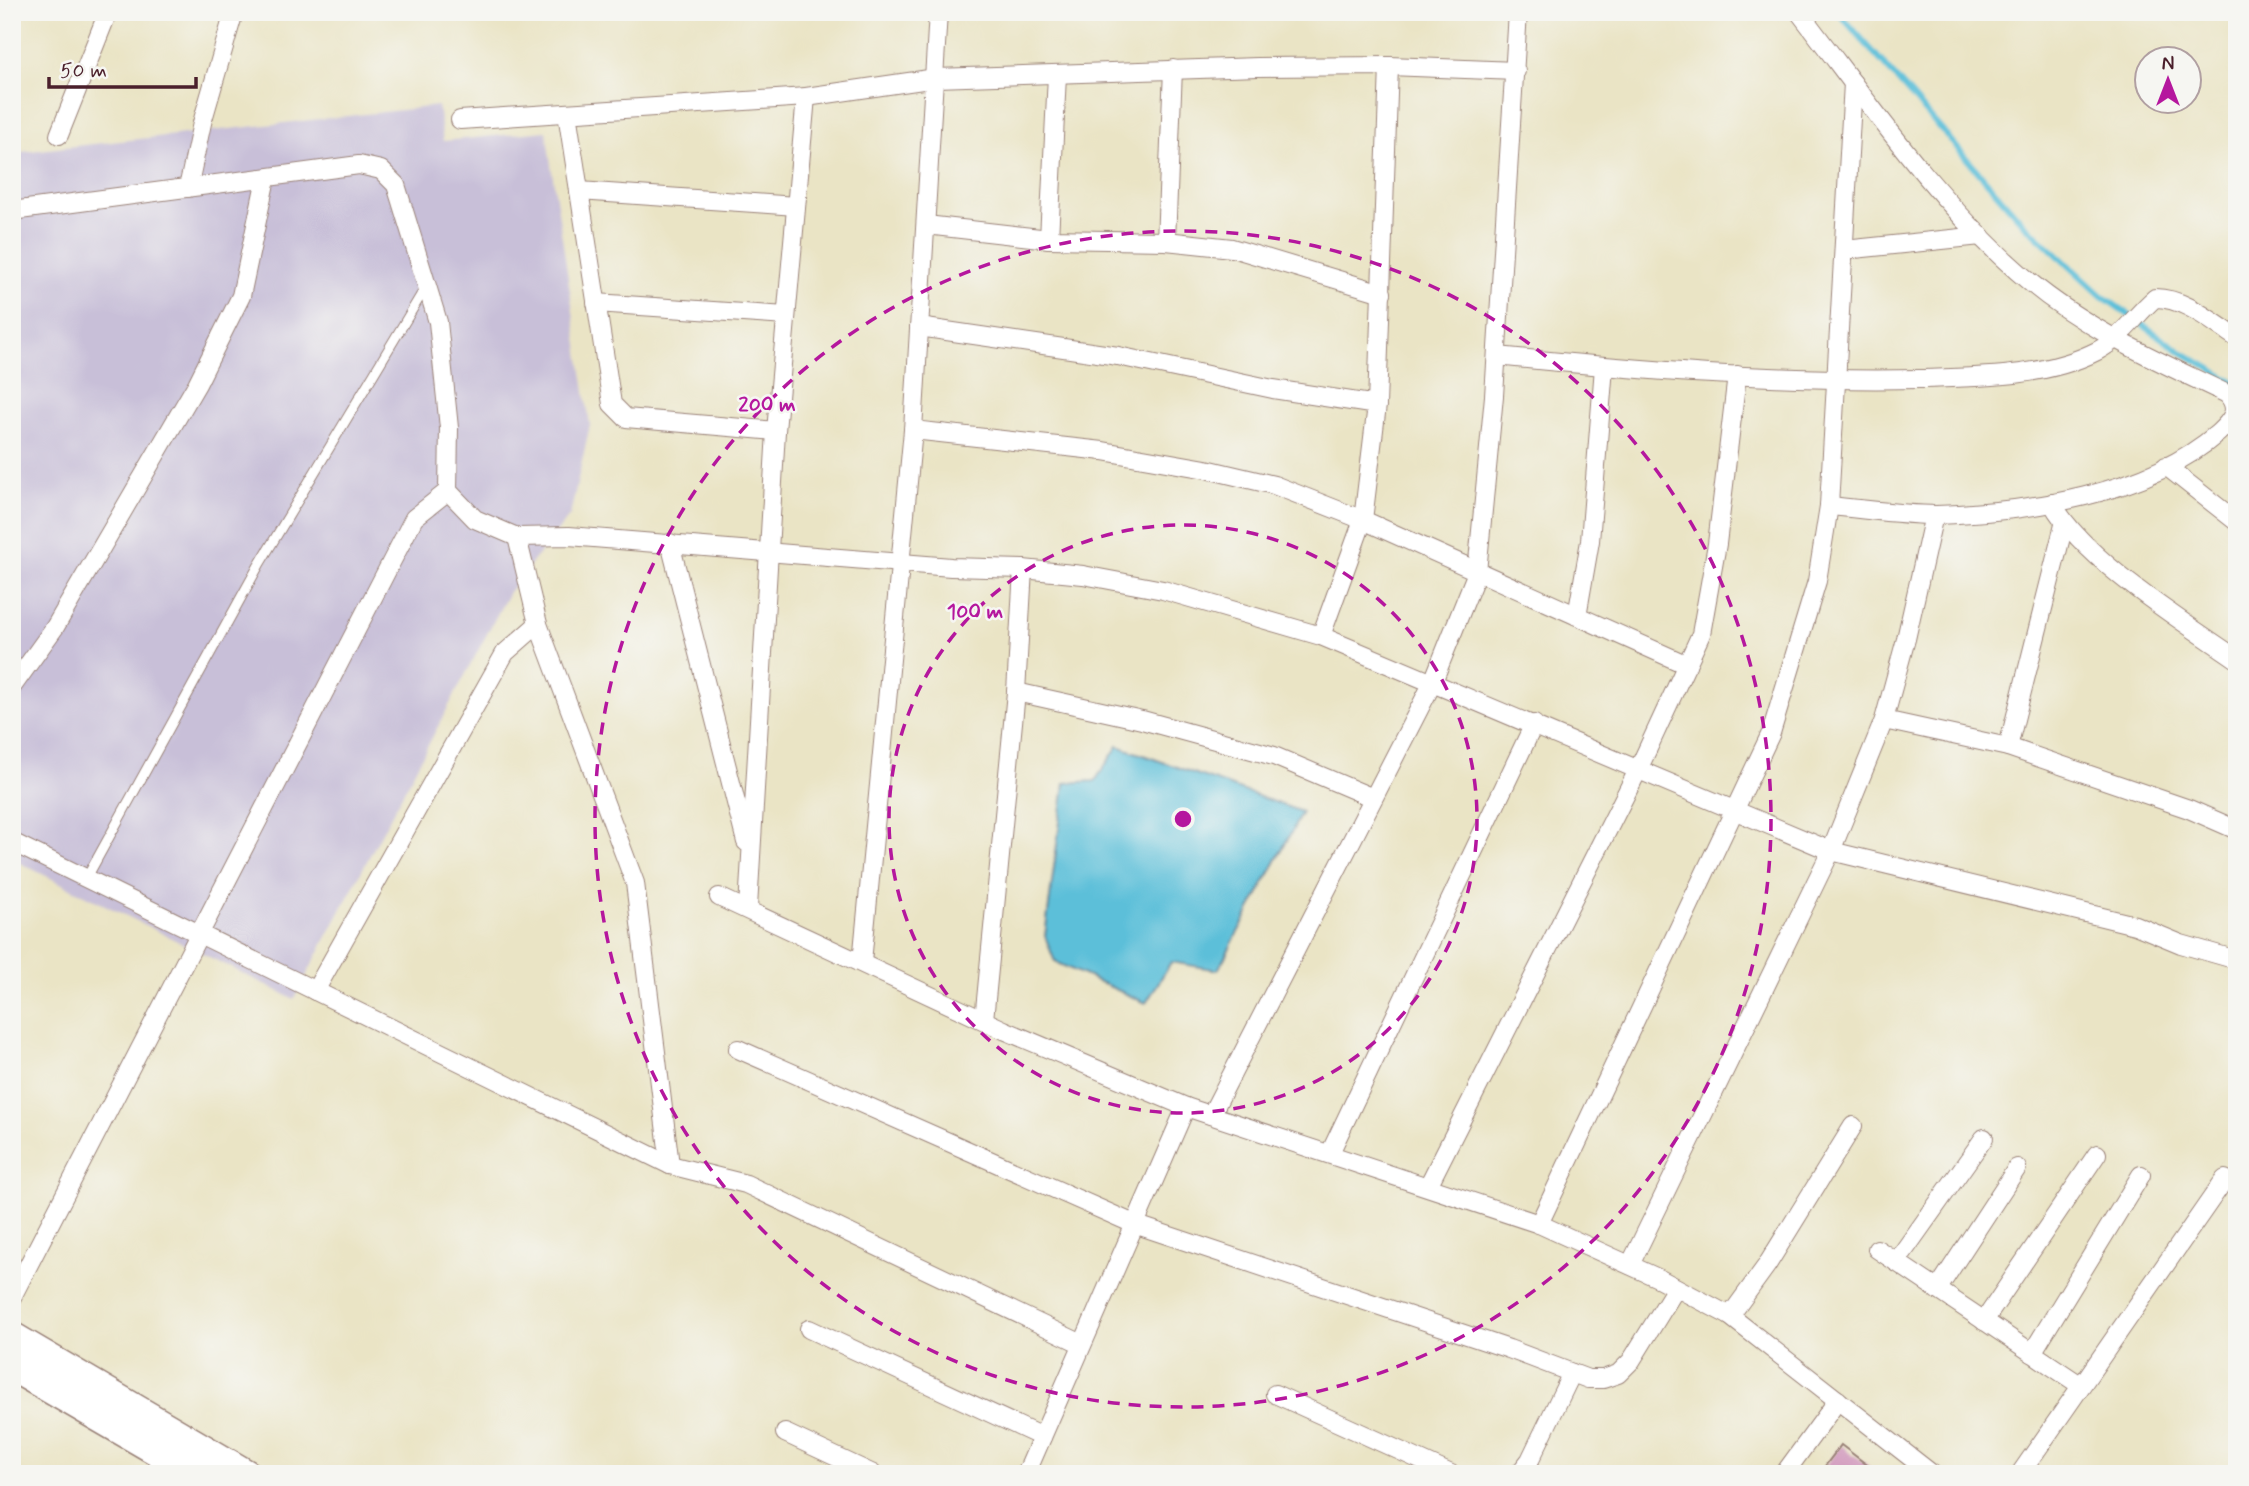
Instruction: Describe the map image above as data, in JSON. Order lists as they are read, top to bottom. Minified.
{"scale_bar":"50 m","north":"top","rings":["200 m","100 m"]}
